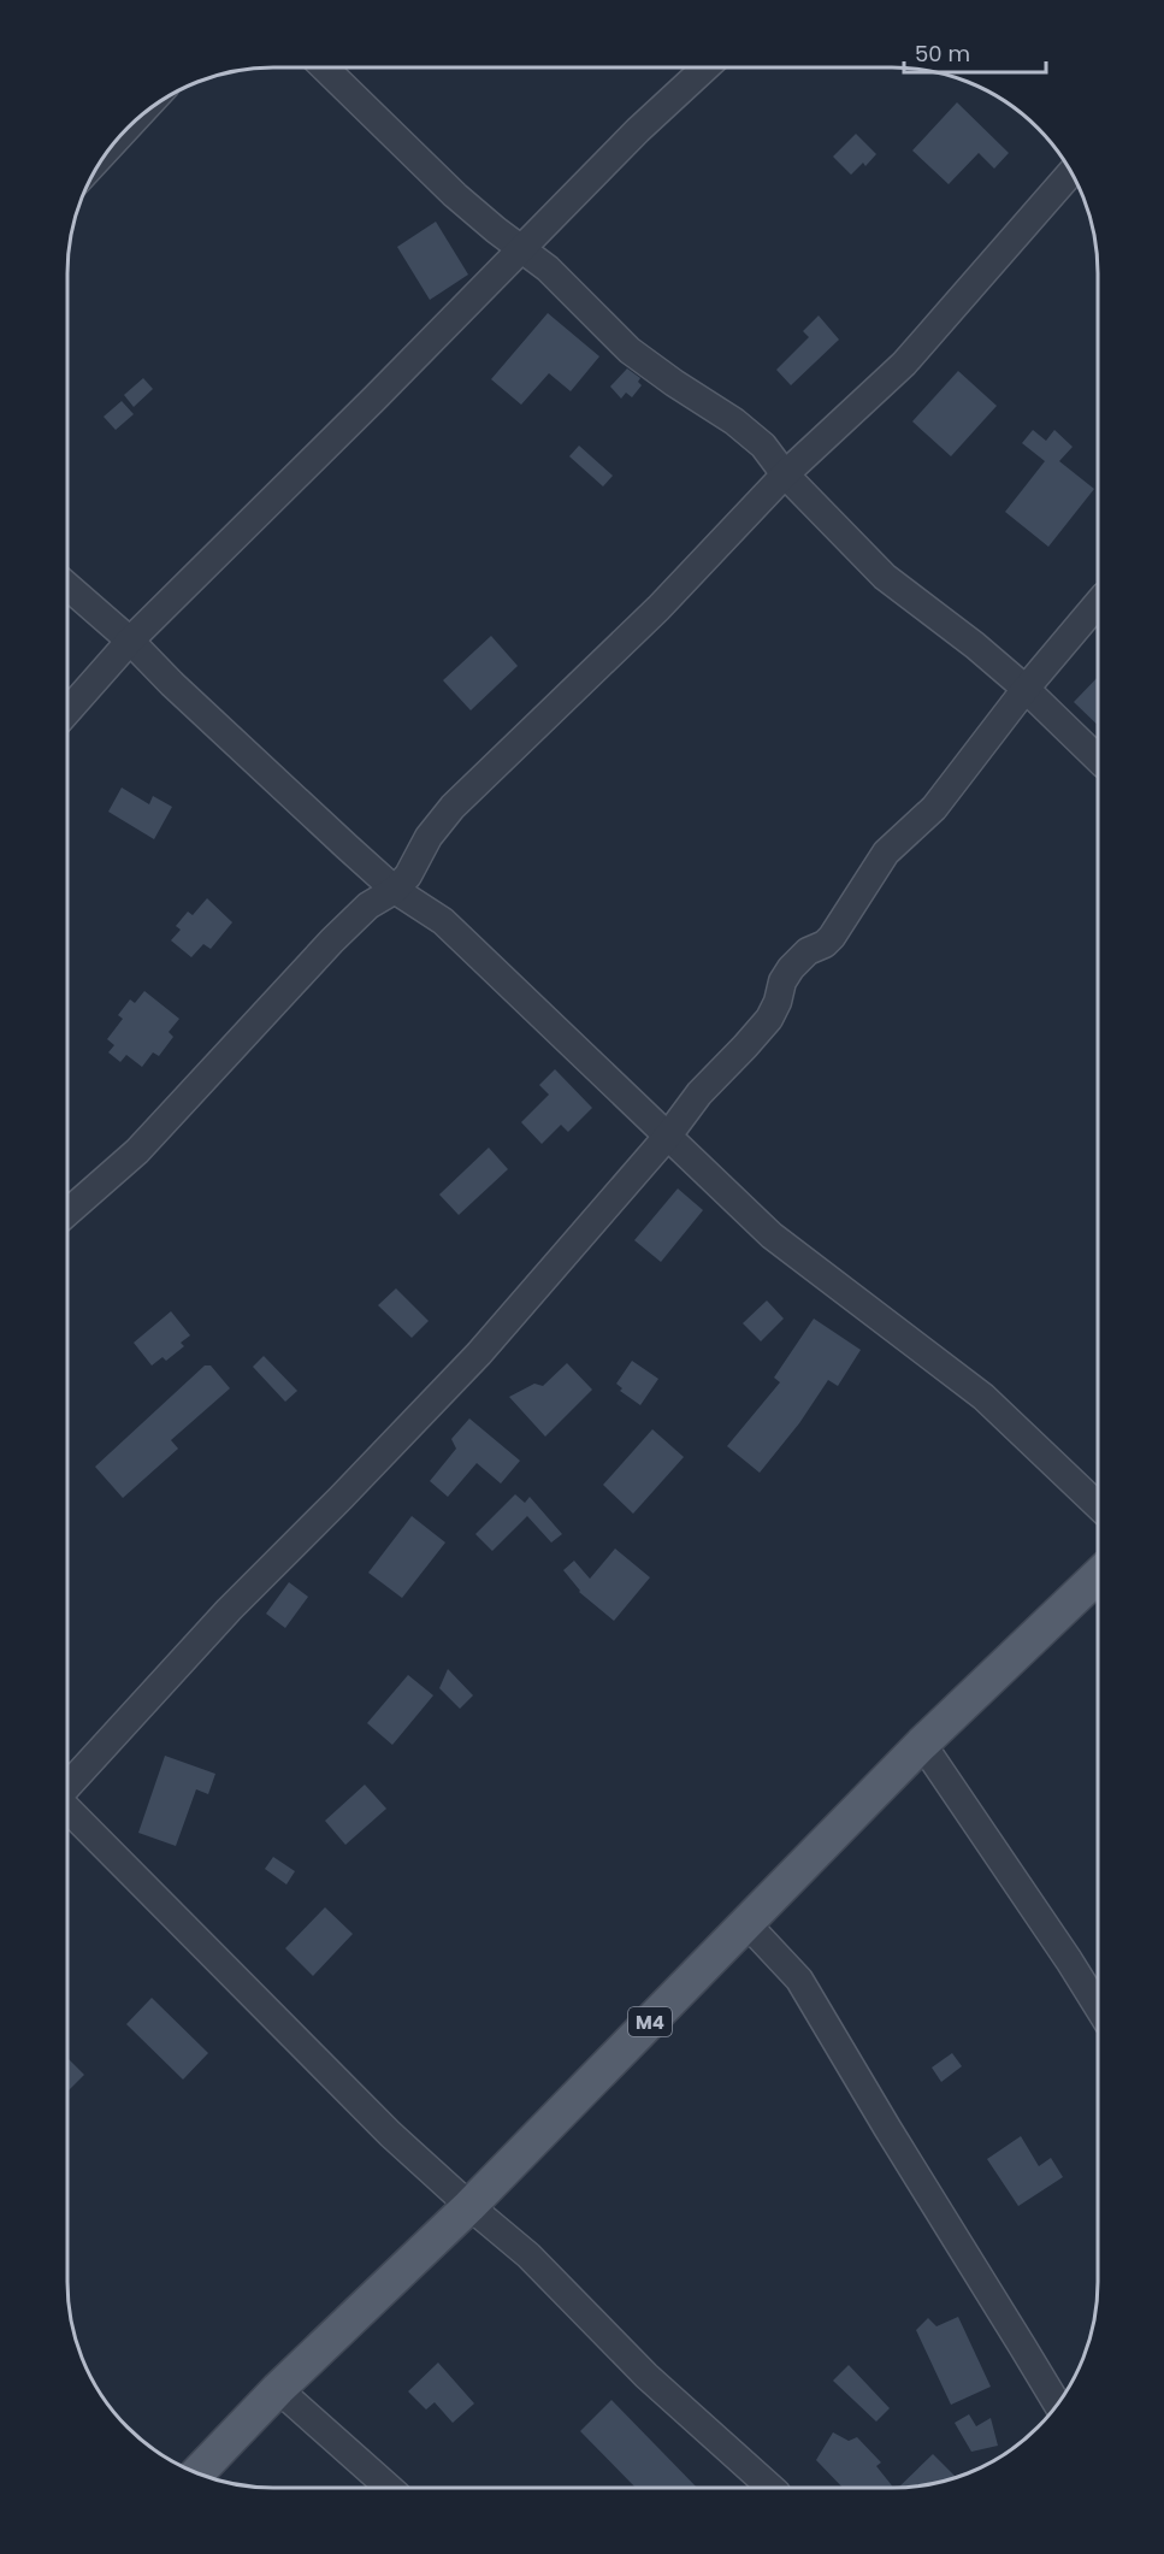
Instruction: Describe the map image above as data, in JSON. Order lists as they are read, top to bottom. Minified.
{"streets":{"main road":["M4"]},"scale_bar":"50 m"}
